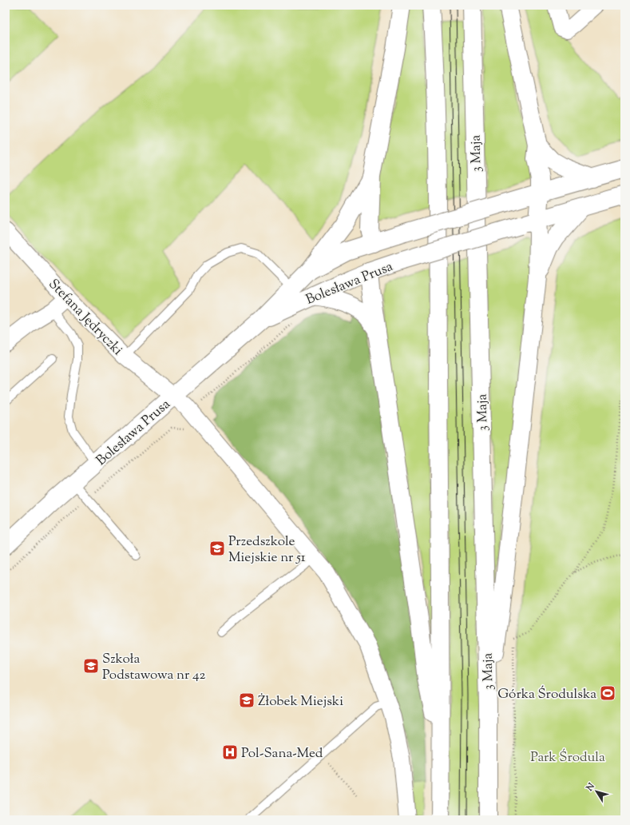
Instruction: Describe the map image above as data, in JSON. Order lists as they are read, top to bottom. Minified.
{"streets":{"main road":["3 Maja","Bolesława Prusa"],"street":["Stefana Jędryczki"]},"crossings":[["Bolesława Prusa","Stefana Jędryczki"]],"parks":["Park Środula"],"places":{"school or university":["Przedszkole Miejskie nr 51","Szkoła Podstawowa nr 42","Żłobek Miejski"],"sports":["Górka Środulska"],"hospital":["Pol-Sana-Med"]},"north":"top left"}
